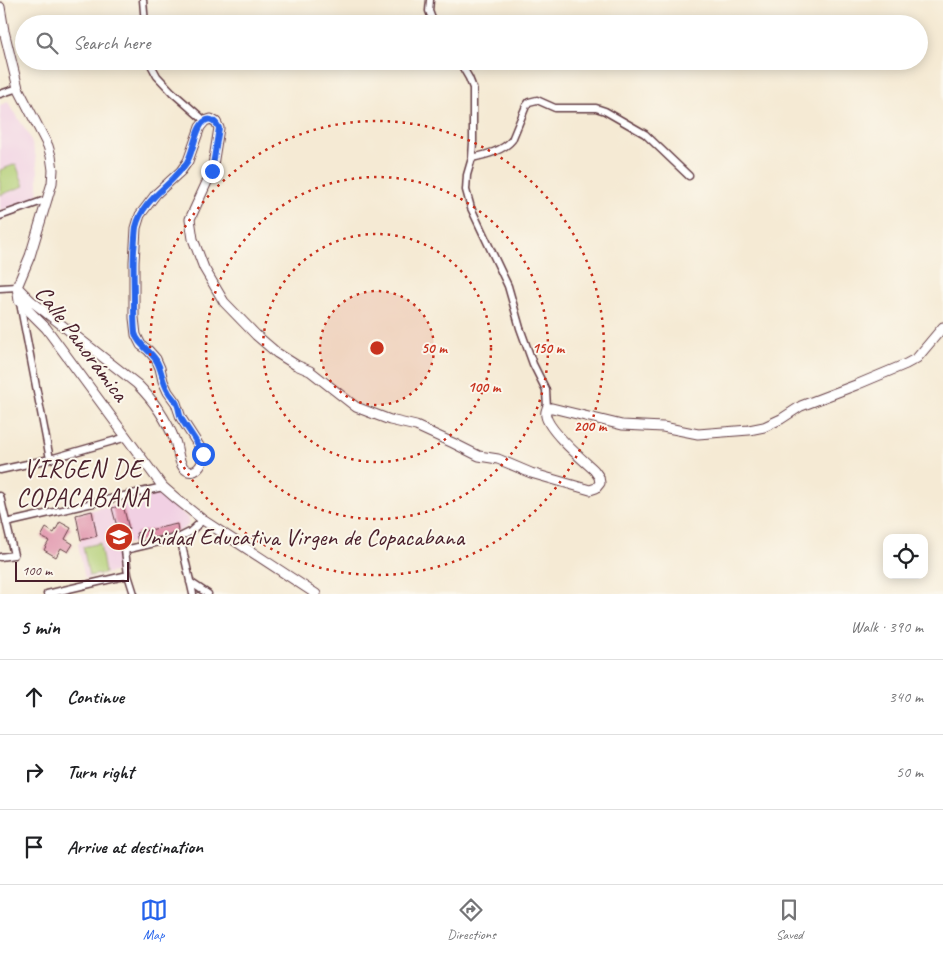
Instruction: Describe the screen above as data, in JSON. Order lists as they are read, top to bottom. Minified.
{"streets":{"street":["Calle Panorámica"]},"districts":["VIRGEN DE COPACABANA"],"places":{"school or university":["Unidad Educativa Virgen de Copacabana"]},"scale_bar":"100 m","page":{"search":"Search here","scale":"100 m","heading":["5 min","Walk · 390 m"],"list":[["Continue","340 m"],["Turn right","50 m"],"Arrive at destination"],"nav":["Map","Directions","Saved"]},"rings":["50 m","150 m","100 m","200 m"]}
